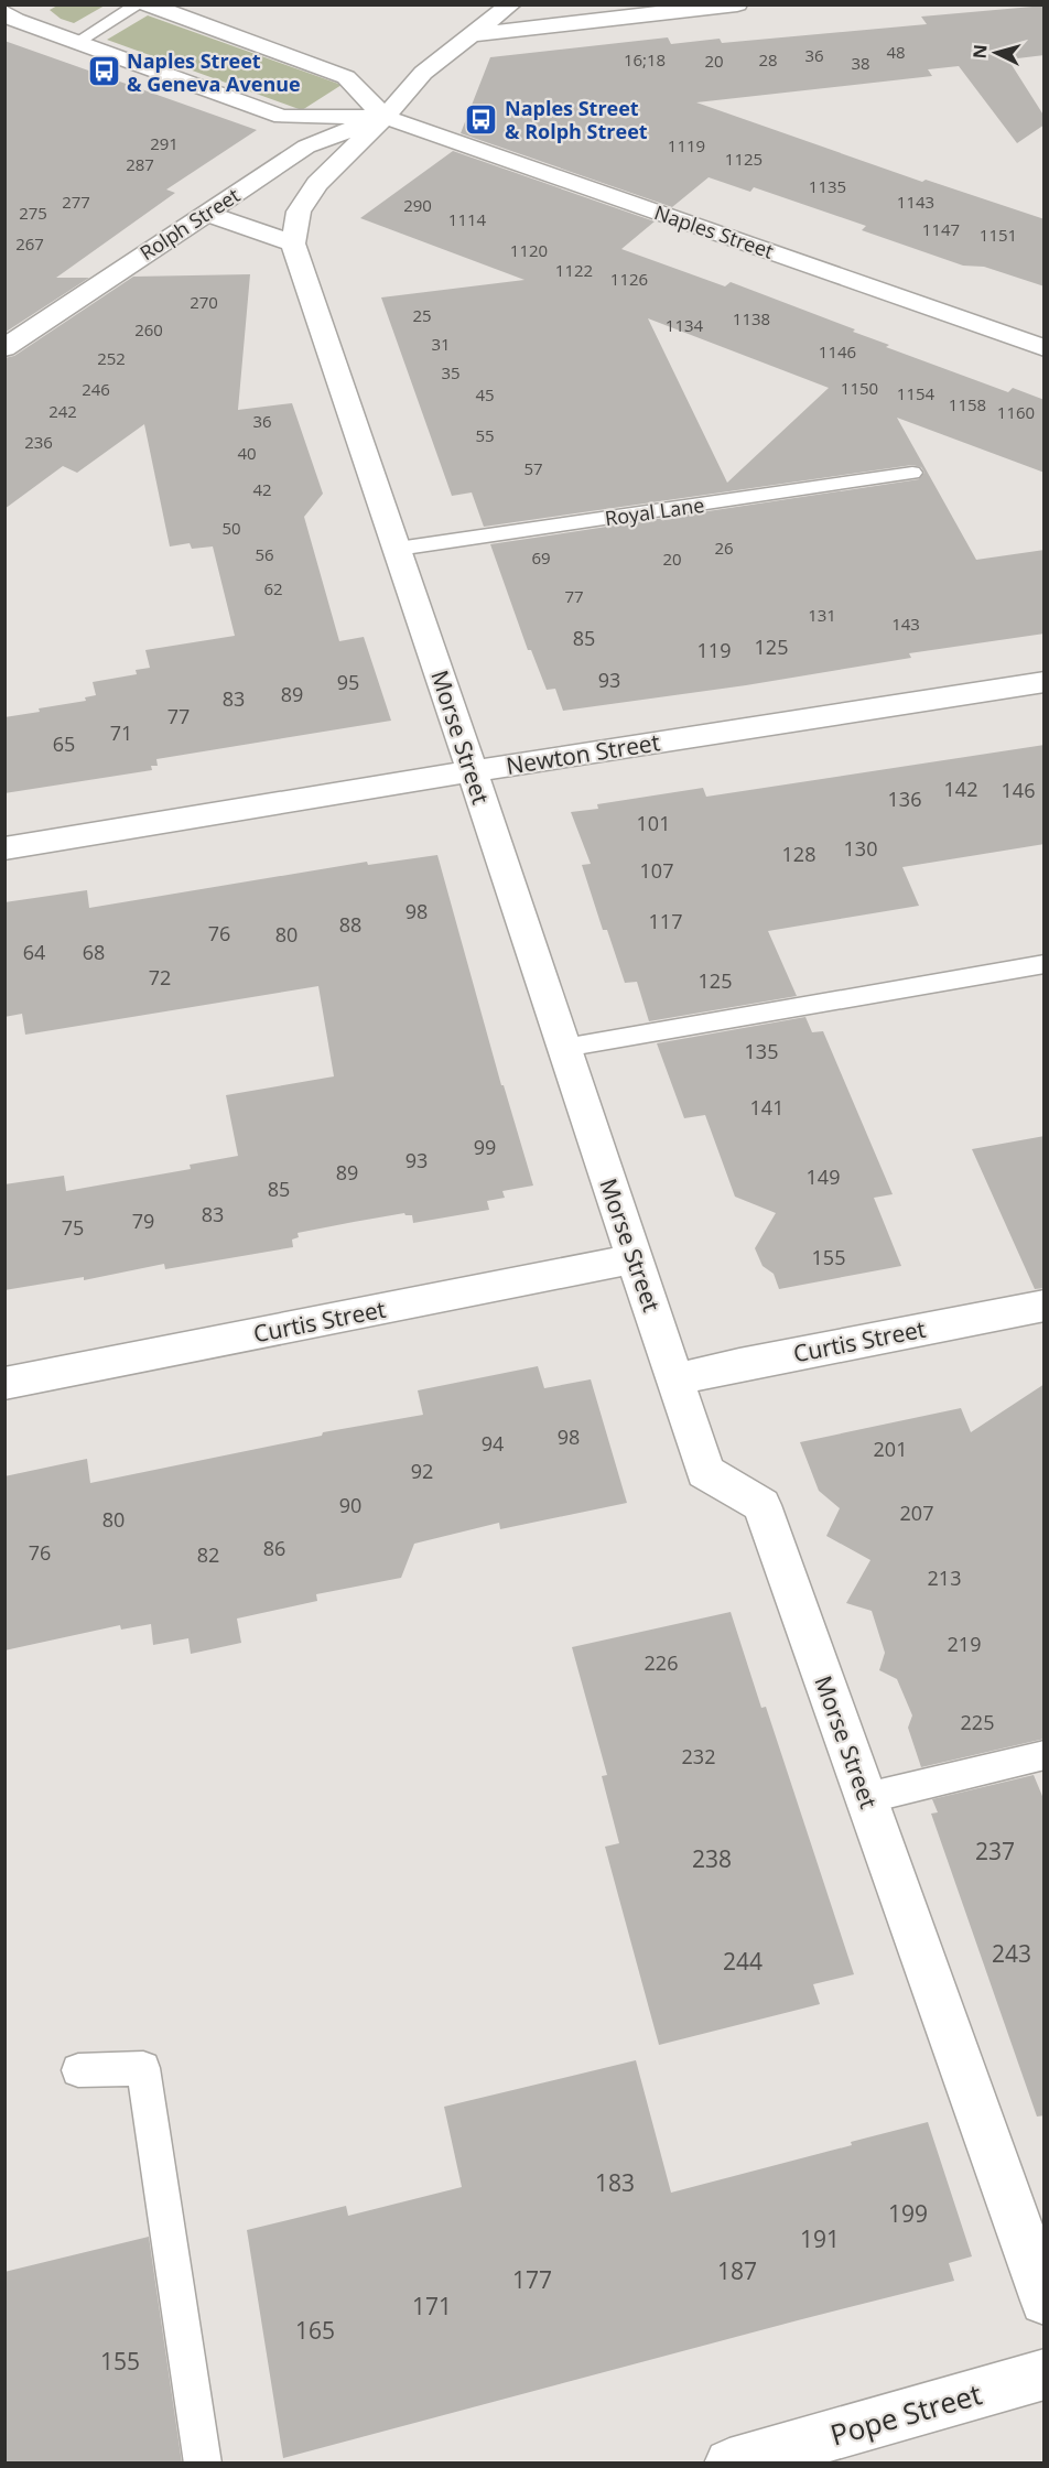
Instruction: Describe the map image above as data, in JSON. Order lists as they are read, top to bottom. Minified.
{"streets":{"street":["Rolph Street","Naples Street","Morse Street","Newton Street","Curtis Street","Pope Street"],"lane":["Royal Lane"]},"crossings":[["Rolph Street","Naples Street"],["Rolph Street","Morse Street"],["Royal Lane","Morse Street"],["Morse Street","Newton Street"],["Morse Street","Curtis Street"]],"places":{"bus stop":["Naples Street & Geneva Avenue","Naples Street & Rolph Street"]},"house_numbers":["48","36","16;18","28","20","38","291","1119","1125","287","1135","277","1143","290","275","1114","1147","1151","267","1120","1122","1126","270","25","1138","1134","260","31","1146","252","35","1150","246","1154","45","1158","242","1160","36","55","236","40","57","42","50","26","56","69","20","62","77","131","143","85","125","119","93","95","89","83","77","71","65","142","146","136","101","130","128","107","98","117","88","76","80","64","68","72","125","135","141","99","93","89","149","85","83","79","75","155","98","94","201","92","90","207","80","86","76","82","213","219","226","225","232","237","238","243","244","183","199","191","187","177","171","165","155"],"north":"left"}
